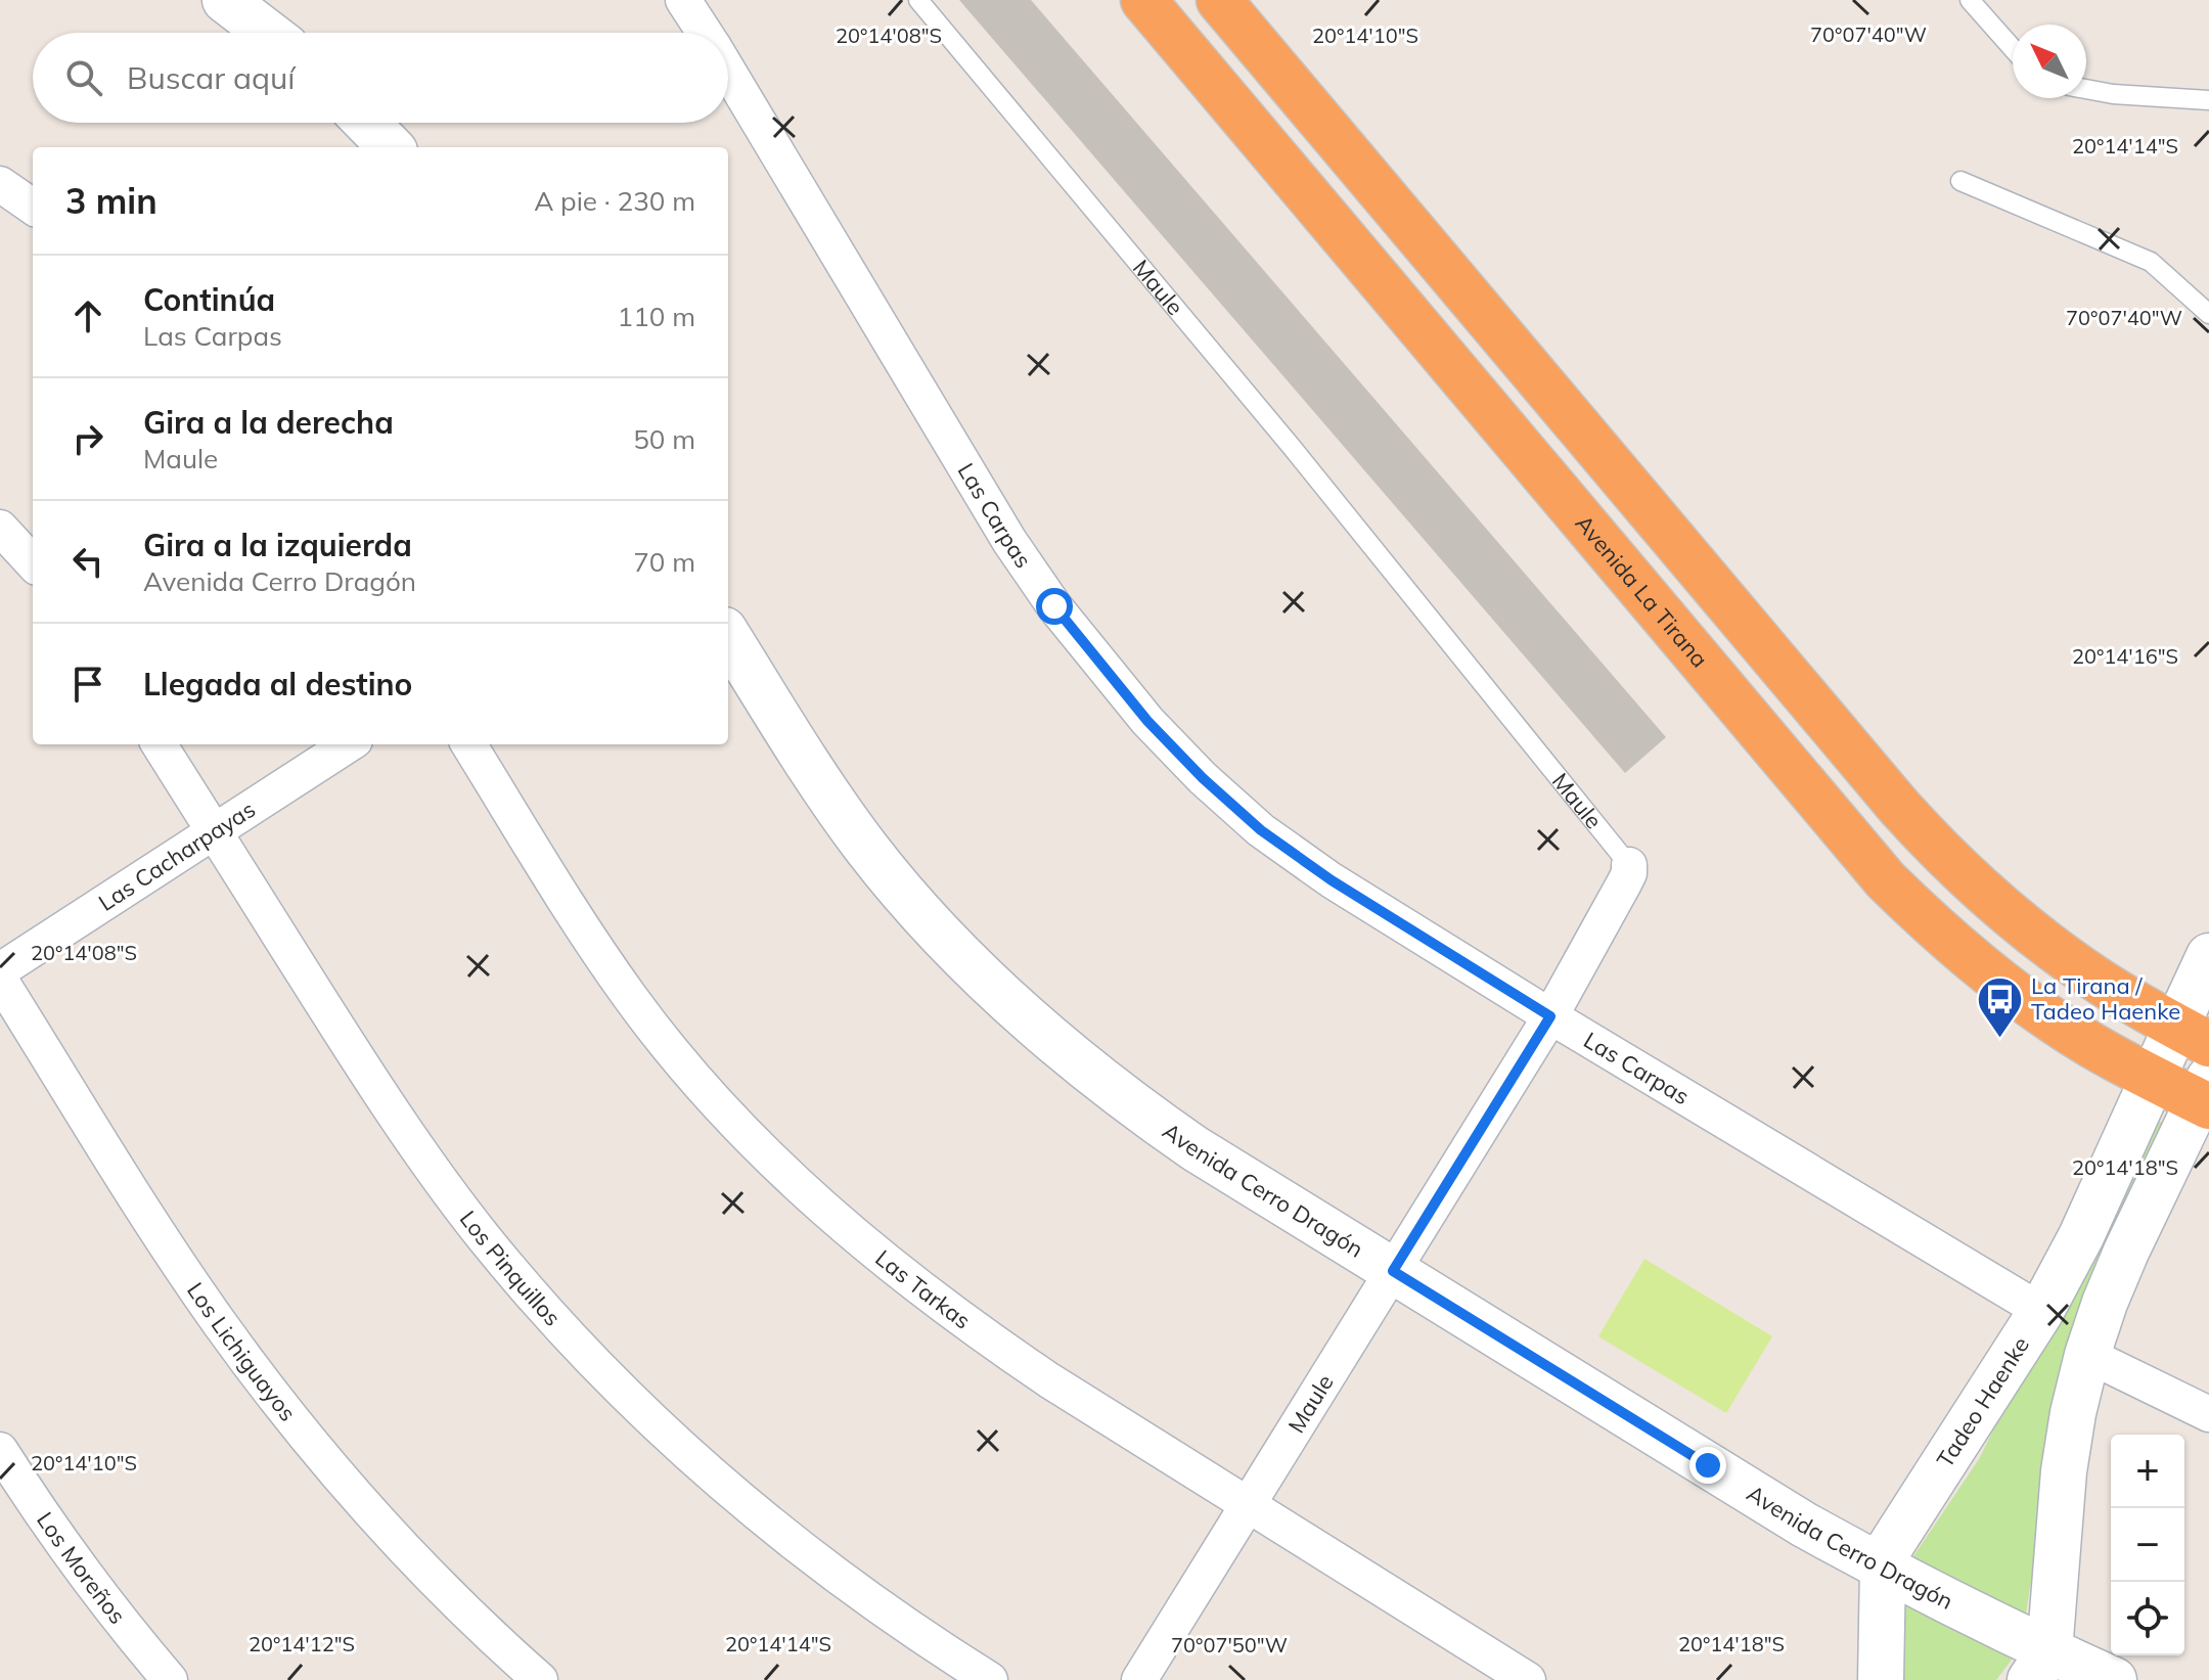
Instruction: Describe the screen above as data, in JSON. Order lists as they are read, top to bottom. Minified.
{"streets":{"highway":["Avenida La Tirana"],"street":["Maule","Las Carpas","Las Cacharpayas","Avenida Cerro Dragón","Los Pinquillos","Las Tarkas","Los Lichiguayos","Tadeo Haenke","Los Moreños"]},"crossings":[["Maule","Las Carpas"],["Maule","Avenida Cerro Dragón"],["Maule","Las Tarkas"],["Las Carpas","Tadeo Haenke"],["Avenida La Tirana","Tadeo Haenke"],["Las Cacharpayas","Los Pinquillos"],["Avenida Cerro Dragón","Tadeo Haenke"]],"places":{"bus stop":["La Tirana / Tadeo Haenke"]},"north":"top left","page":{"search":"Buscar aquí","heading":["3 min","A pie · 230 m"],"list":[["Continúa","Las Carpas","110 m"],["Gira a la derecha","Maule","50 m"],["Gira a la izquierda","Avenida Cerro Dragón","70 m"],"Llegada al destino"],"map_buttons":["+","−"]},"coordinates":["70°07'40\"W","20°14'08\"S","20°14'10\"S","20°14'14\"S","20°14'16\"S","20°14'18\"S","20°14'12\"S","70°07'50\"W"]}
